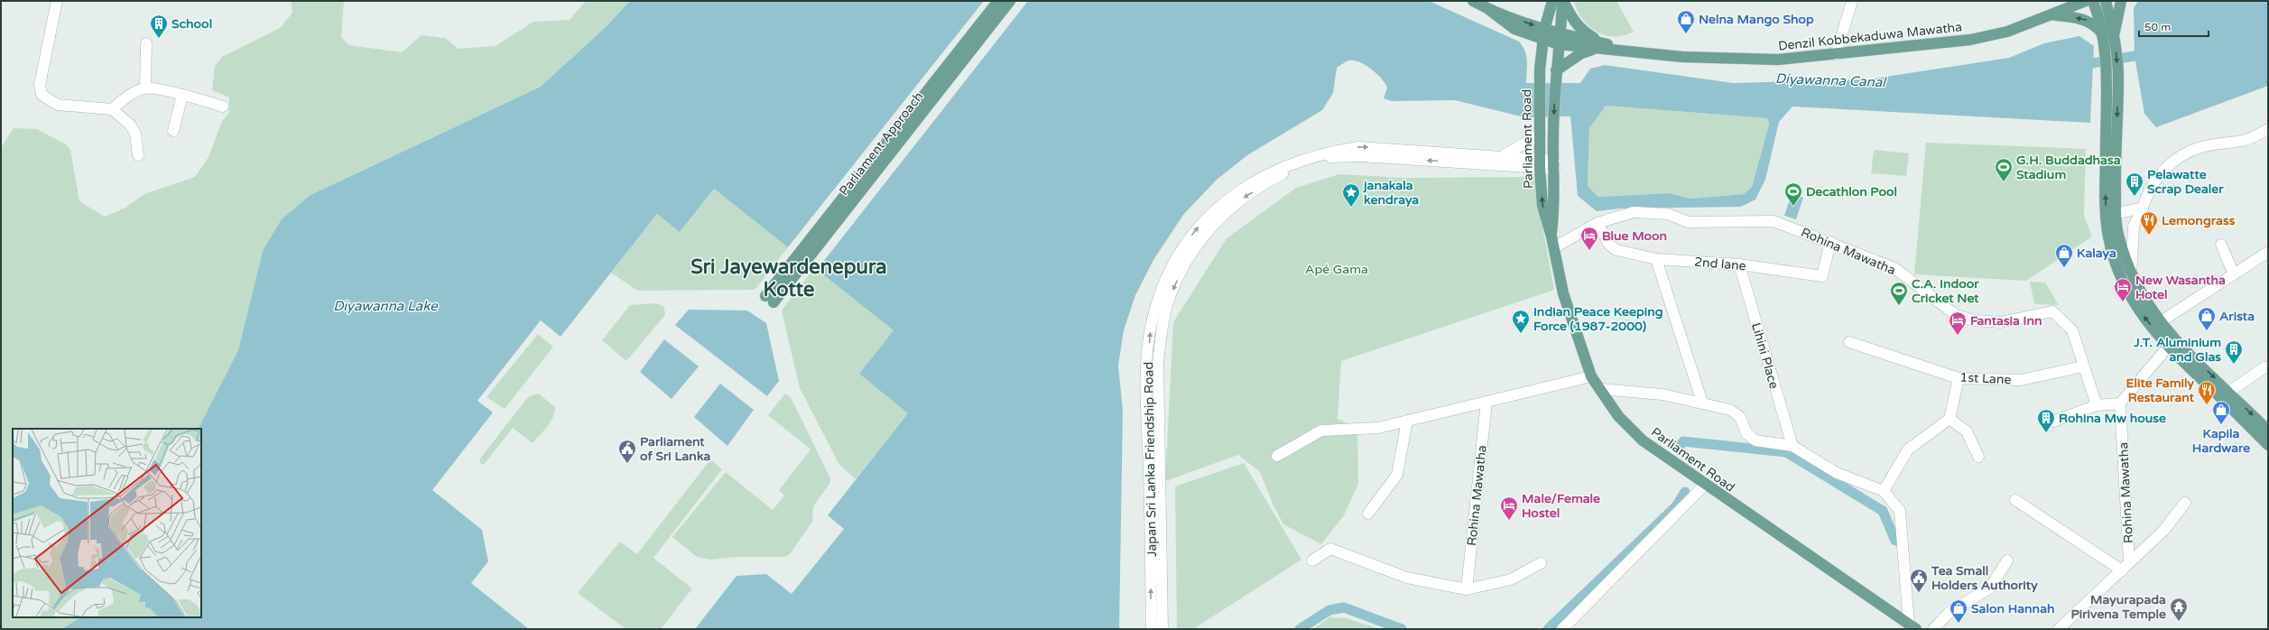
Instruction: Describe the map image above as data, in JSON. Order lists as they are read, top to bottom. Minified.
{"streets":{"main road":["Denzil Kobbekaduwa Mawatha","Parliament Road","Parliament Approach"],"street":["Rohina Mawatha","2nd lane","Lihini Place","1st Lane","Japan Sri Lanka Friendship Road"]},"crossings":[["Denzil Kobbekaduwa Mawatha","Parliament Road"],["Parliament Road","Rohina Mawatha"],["Parliament Road","Japan Sri Lanka Friendship Road"],["Rohina Mawatha","2nd lane"],["Rohina Mawatha","1st Lane"],["2nd lane","Lihini Place"]],"districts":["Sri Jayewardenepura Kotte"],"water":["Diyawanna Canal","Diyawanna Lake"],"parks":["Apé Gama"],"places":{"shop":["Nelna Mango Shop","Kalaya","Arista","Kapila Hardware","Salon Hannah"],"building":["School","Pelawatte Scrap Dealer","J.T. Aluminium and Glas","Rohina Mw house"],"sports":["G.H. Buddadhasa Stadium","Decathlon Pool","C.A. Indoor Cricket Net"],"place":["janakala kendraya","Indian Peace Keeping Force (1987-2000)"],"restaurant":["Lemongrass","Elite Family Restaurant"],"hotel":["Blue Moon","New Wasantha Hotel","Fantasia Inn","Male/Female Hostel"],"public building":["Parliament of Sri Lanka","Tea Small Holders Authority"],"temple":["Mayurapada Pirivena Temple"]},"scale_bar":"50 m"}
